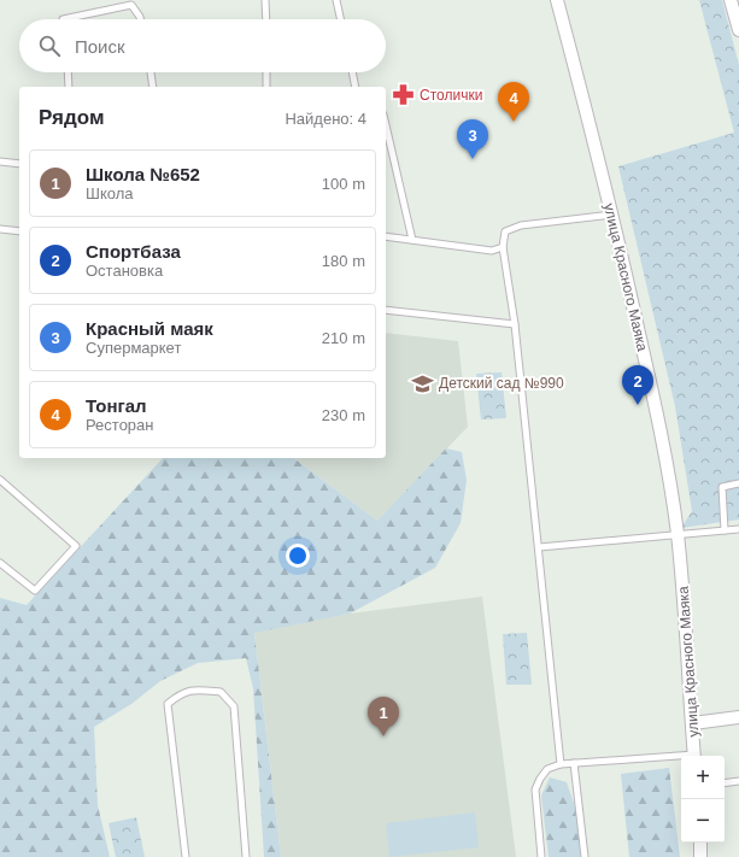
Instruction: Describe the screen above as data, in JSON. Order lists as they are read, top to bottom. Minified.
{"streets":{"street":["улица Красного Маяка"]},"places":{"pharmacy":["Столички"],"school or university":["Детский сад №990"]},"page":{"search":"Поиск","pins":["4","3","2","1"],"heading":["Рядом","Найдено: 4"],"list":[{"mark":"1","name":"Школа №652","note":"Школа","value":"100 m"},{"mark":"2","name":"Спортбаза","note":"Остановка","value":"180 m"},{"mark":"3","name":"Красный маяк","note":"Супермаркет","value":"210 m"},{"mark":"4","name":"Тонгал","note":"Ресторан","value":"230 m"}],"map_buttons":["+","−"]}}
